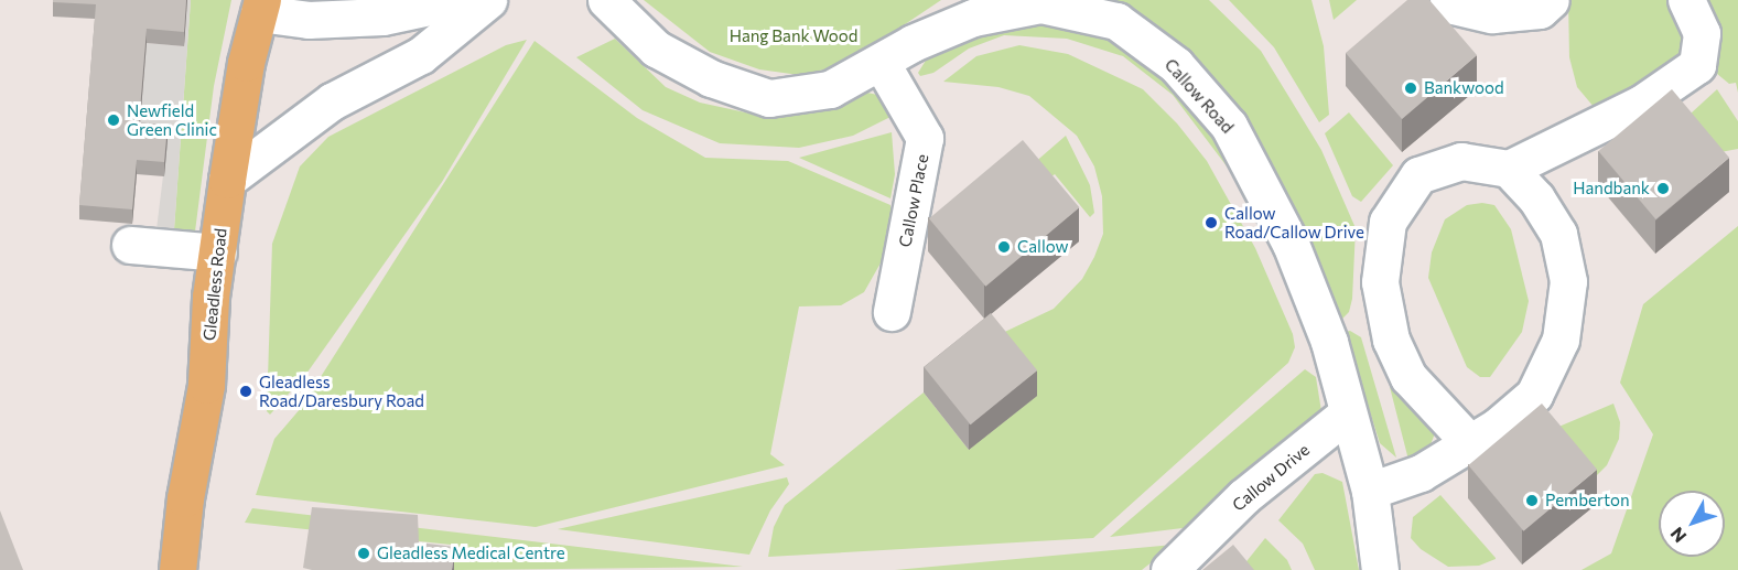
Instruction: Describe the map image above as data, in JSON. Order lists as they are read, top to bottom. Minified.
{"streets":{"main road":["Gleadless Road"],"street":["Callow Road","Callow Place","Callow Drive"]},"crossings":[["Callow Road","Callow Place"],["Callow Road","Callow Drive"]],"parks":["Hang Bank Wood"],"places":["Bankwood","Newfield Green Clinic","Handbank","Callow Road/Callow Drive","Callow","Gleadless Road/Daresbury Road","Pemberton","Gleadless Medical Centre"],"north":"bottom left"}
